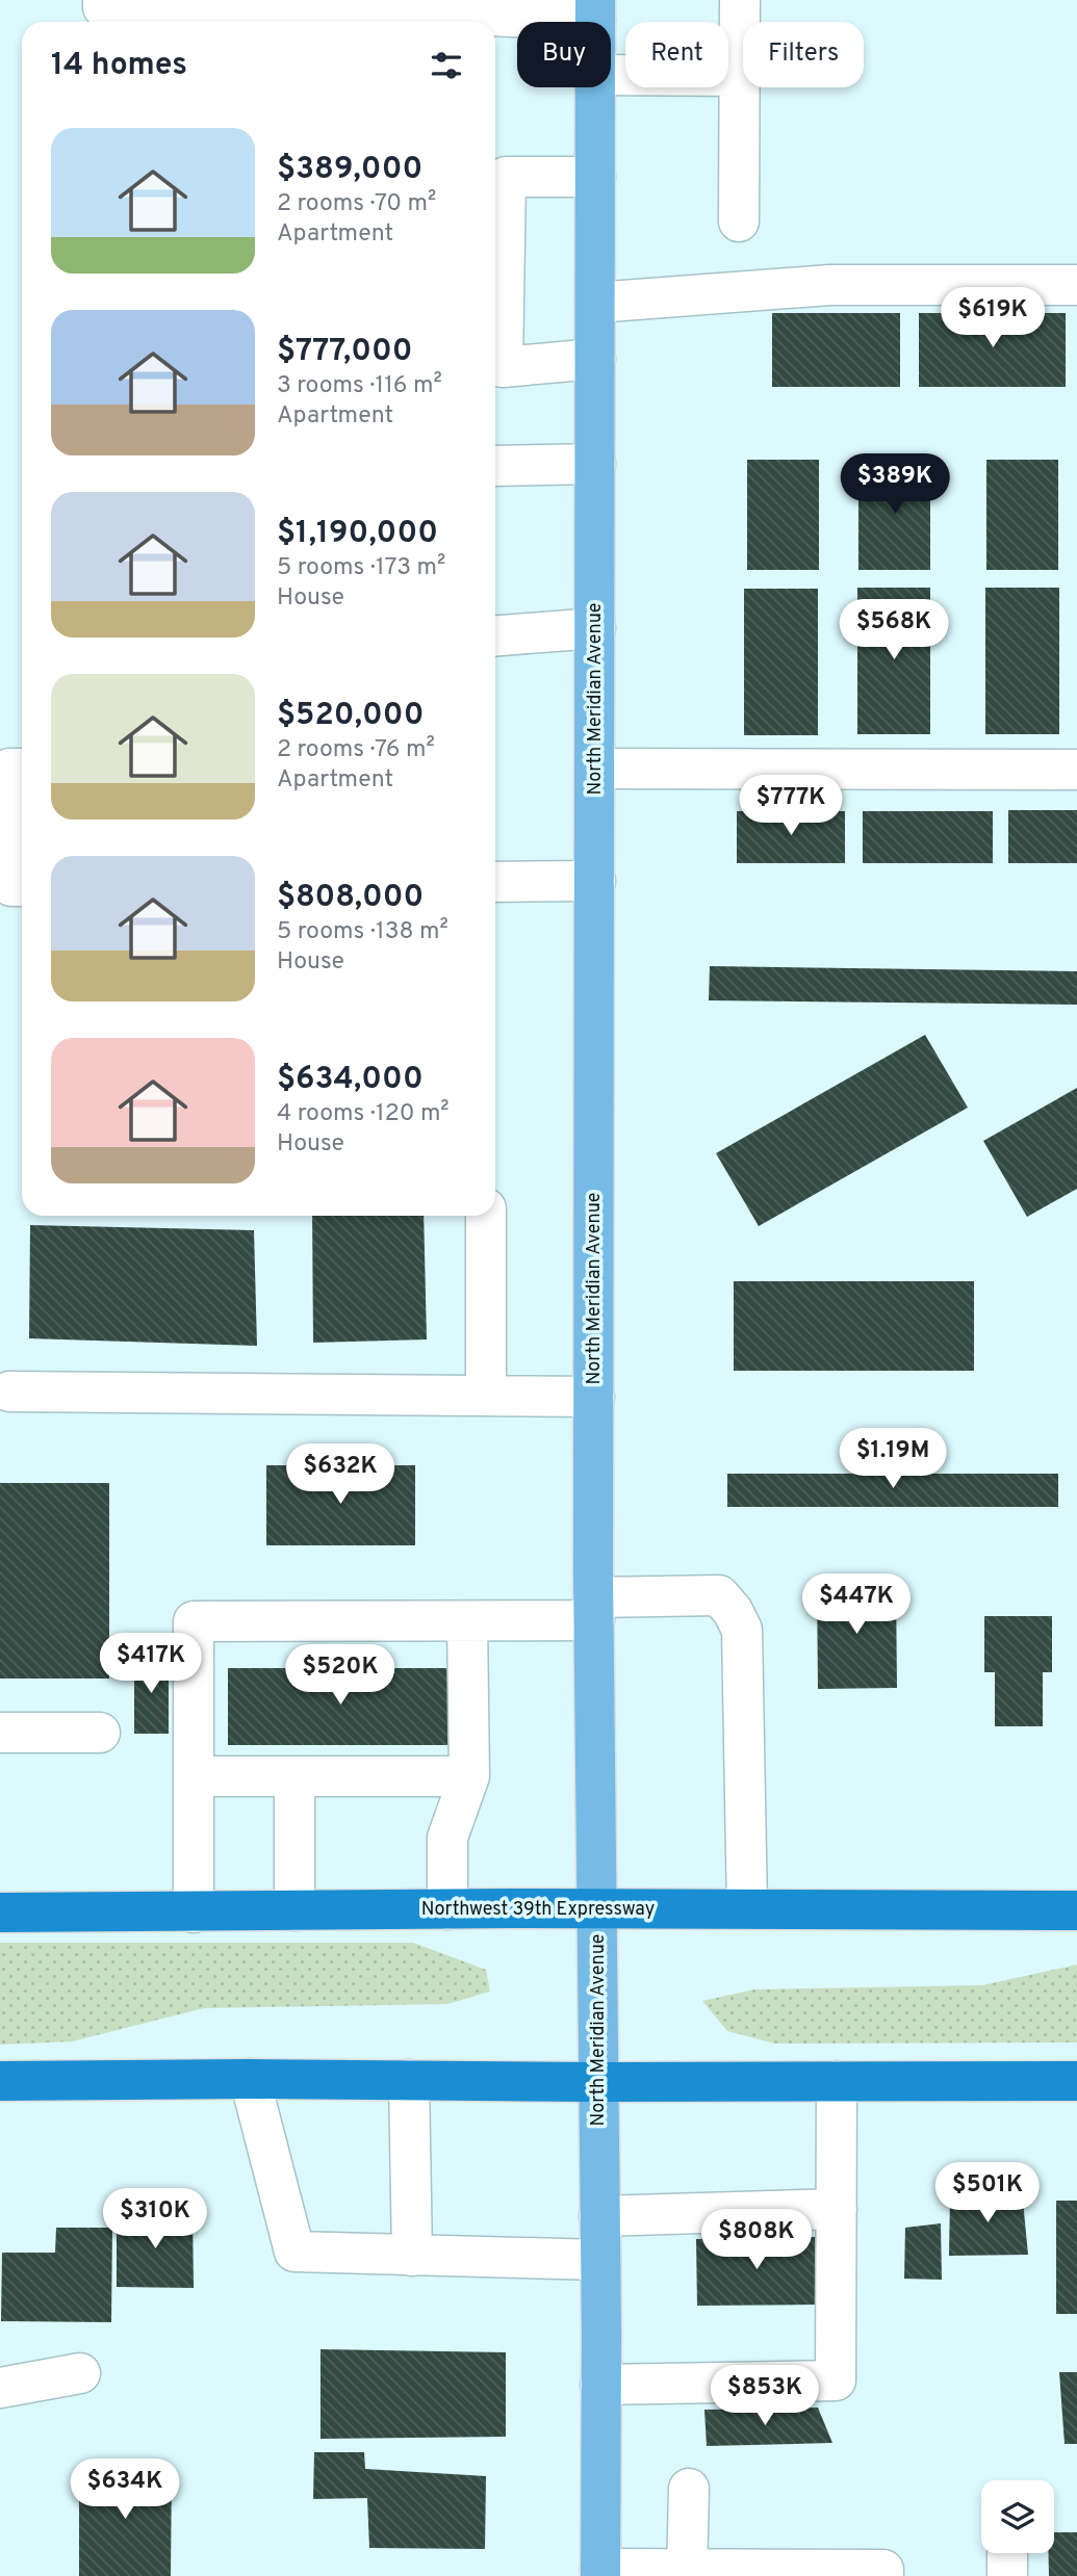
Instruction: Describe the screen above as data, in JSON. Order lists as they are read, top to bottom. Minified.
{"streets":{"highway":["Northwest 39th Expressway"],"main road":["North Meridian Avenue"]},"crossings":[["North Meridian Avenue","Northwest 39th Expressway"]],"page":{"chip":["Buy","Rent","Filters"],"heading":"14 homes","list":[{"name":"$389,000","note":"2 rooms · 70 m² · Apartment"},{"name":"$777,000","note":"3 rooms · 116 m² · Apartment"},{"name":"$1,190,000","note":"5 rooms · 173 m² · House"},{"name":"$520,000","note":"2 rooms · 76 m² · Apartment"},{"name":"$808,000","note":"5 rooms · 138 m² · House"},{"name":"$634,000","note":"4 rooms · 120 m² · House"}],"price":["$619K","$389K","$568K","$777K","$1.19M","$632K","$447K","$417K","$520K","$501K","$310K","$808K","$853K","$634K"]}}
